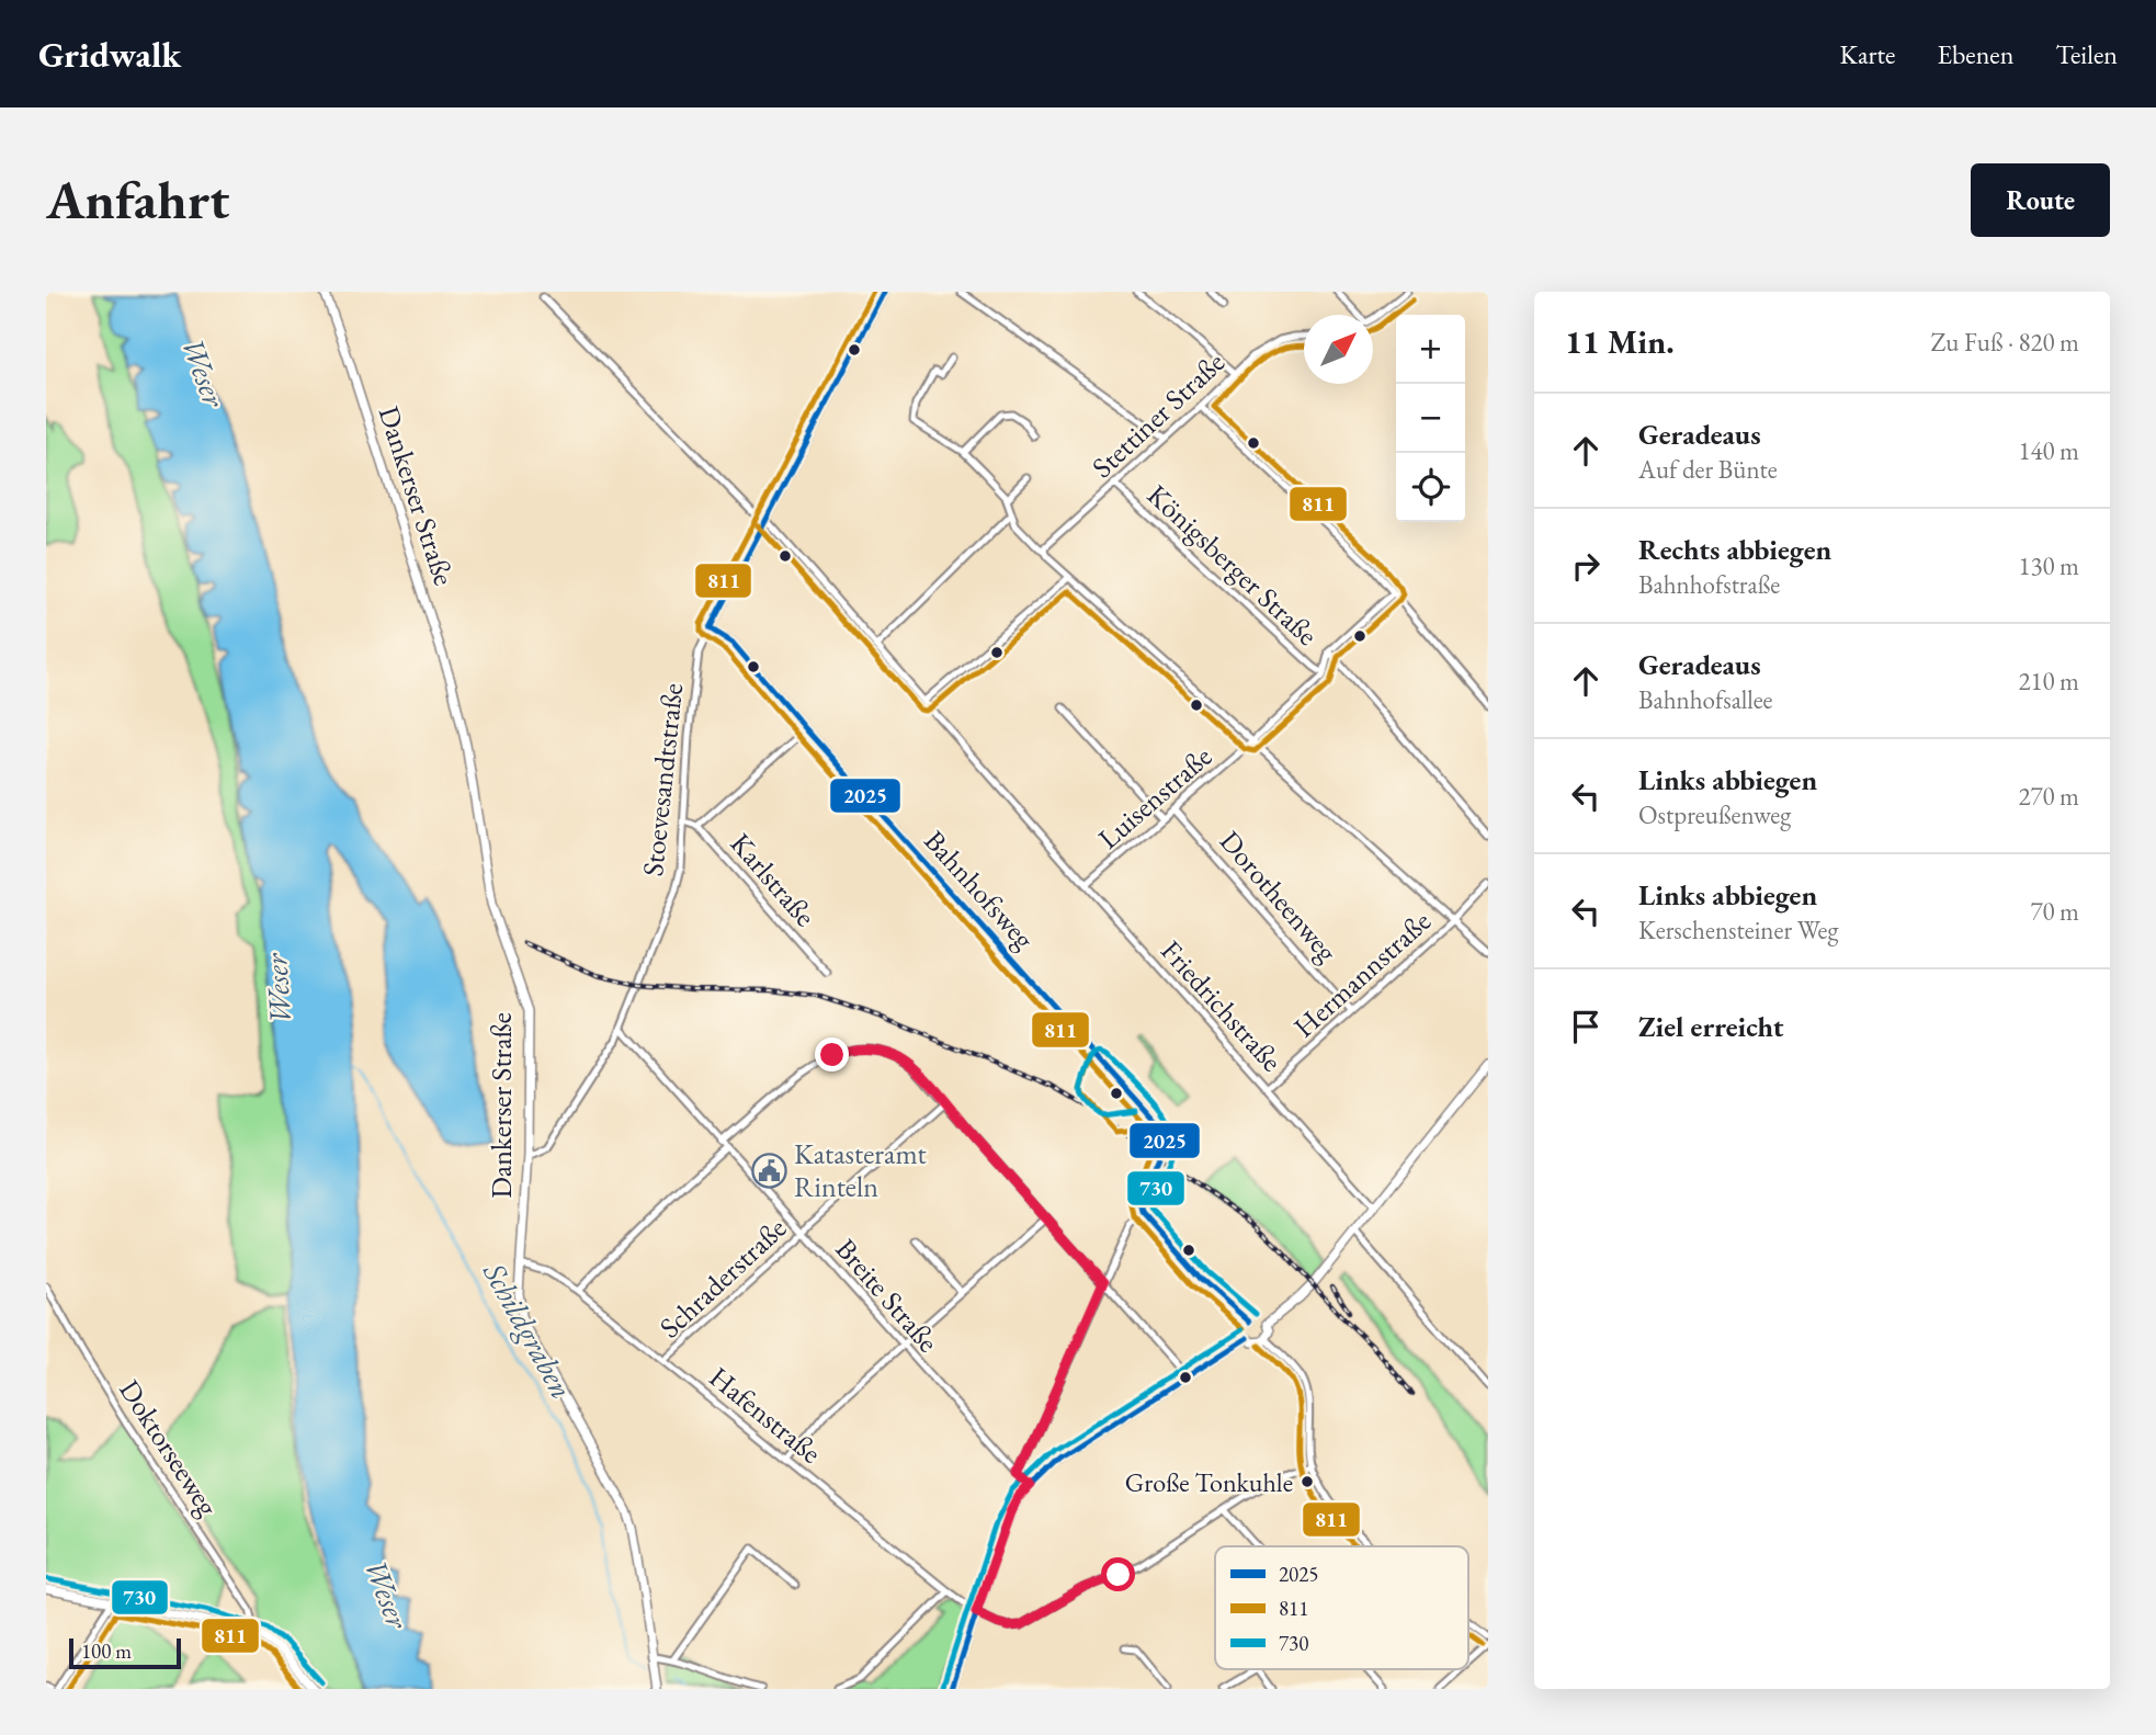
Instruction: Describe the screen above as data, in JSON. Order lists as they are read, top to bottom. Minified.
{"streets":{"main road":["Dankerser Straße","Stoevesandtstraße","Bahnhofsweg"],"street":["Stettiner Straße","Königsberger Straße","Luisenstraße","Karlstraße","Dorotheenweg","Hermannstraße","Friedrichstraße","Schraderstraße","Breite Straße","Hafenstraße","Doktorseeweg"]},"crossings":[["Stettiner Straße","Königsberger Straße"],["Dankerser Straße","Stoevesandtstraße"],["Dankerser Straße","Hafenstraße"],["Königsberger Straße","Luisenstraße"],["Stoevesandtstraße","Karlstraße"],["Stoevesandtstraße","Bahnhofsweg"],["Stoevesandtstraße","Friedrichstraße"],["Stoevesandtstraße","Breite Straße"],["Luisenstraße","Dorotheenweg"],["Luisenstraße","Friedrichstraße"],["Dorotheenweg","Hermannstraße"],["Hermannstraße","Friedrichstraße"],["Schraderstraße","Breite Straße"],["Schraderstraße","Hafenstraße"]],"water":["Weser","Schildgraben"],"places":{"public building":["Katasteramt Rinteln"],"other":["Große Tonkuhle"]},"lines":["transit line 2025","transit line 811","transit line 730"],"legend":["2025","811","730"],"scale_bar":"100 m","north":"top right","page":{"header":"Gridwalk","nav":["Karte","Ebenen","Teilen"],"buttons":"Route","title":"Anfahrt","heading":["11 Min.","Zu Fuß · 820 m"],"map_buttons":["+","−"],"list":[["Geradeaus","Auf der Bünte","140 m"],["Rechts abbiegen","Bahnhofstraße","130 m"],["Geradeaus","Bahnhofsallee","210 m"],["Links abbiegen","Ostpreußenweg","270 m"],["Links abbiegen","Kerschensteiner Weg","70 m"],"Ziel erreicht"],"scale":"100 m"}}
